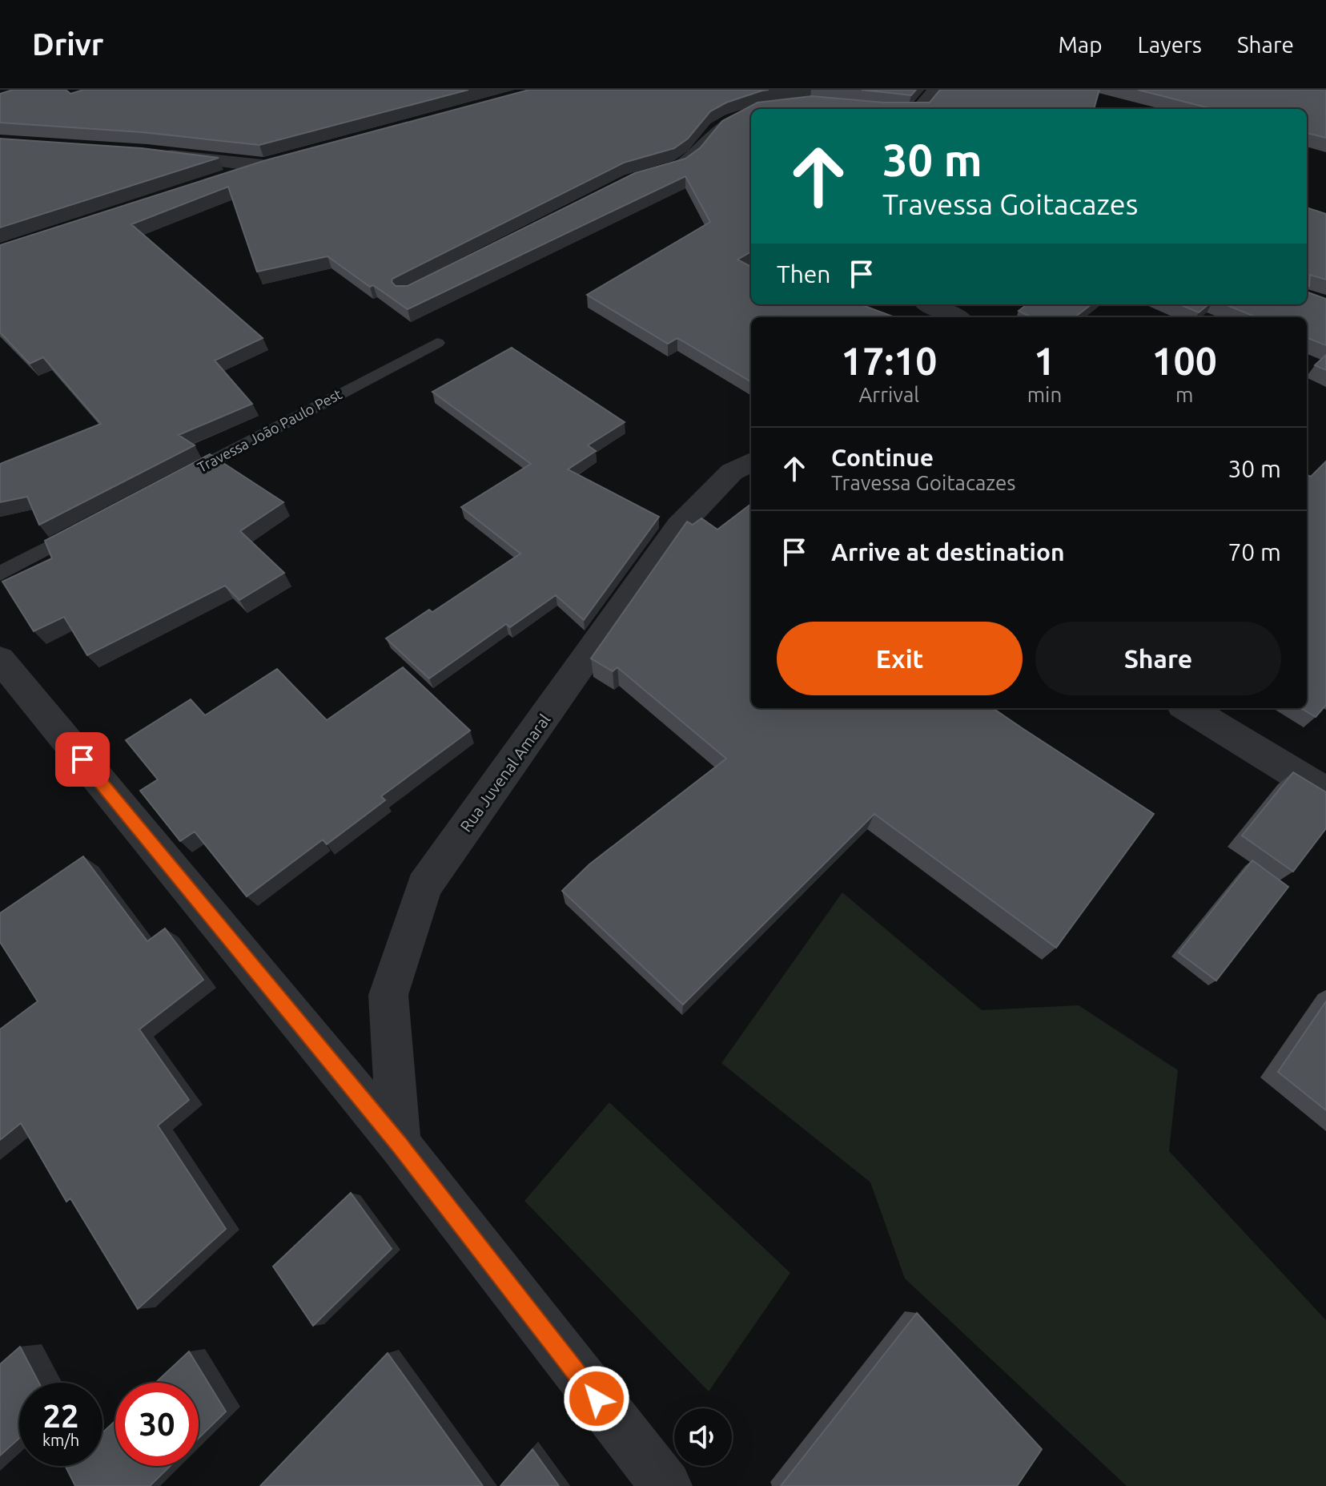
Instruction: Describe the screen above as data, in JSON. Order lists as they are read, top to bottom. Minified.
{"streets":{"street":["Rua Juvenal Amaral"],"lane":["Travessa João Paulo Pest"]},"page":{"header":"Drivr","nav":["Map","Layers","Share"],"turn":["30 m","Travessa Goitacazes"],"then":"Then","eta":["17:10","Arrival","1","min","100","m"],"list":[{"name":"Continue","note":"Travessa Goitacazes","value":"30 m"},{"name":"Arrive at destination","value":"70 m"}],"buttons":["Exit","Share"],"speed":"22 km/h","limit":"30"}}
